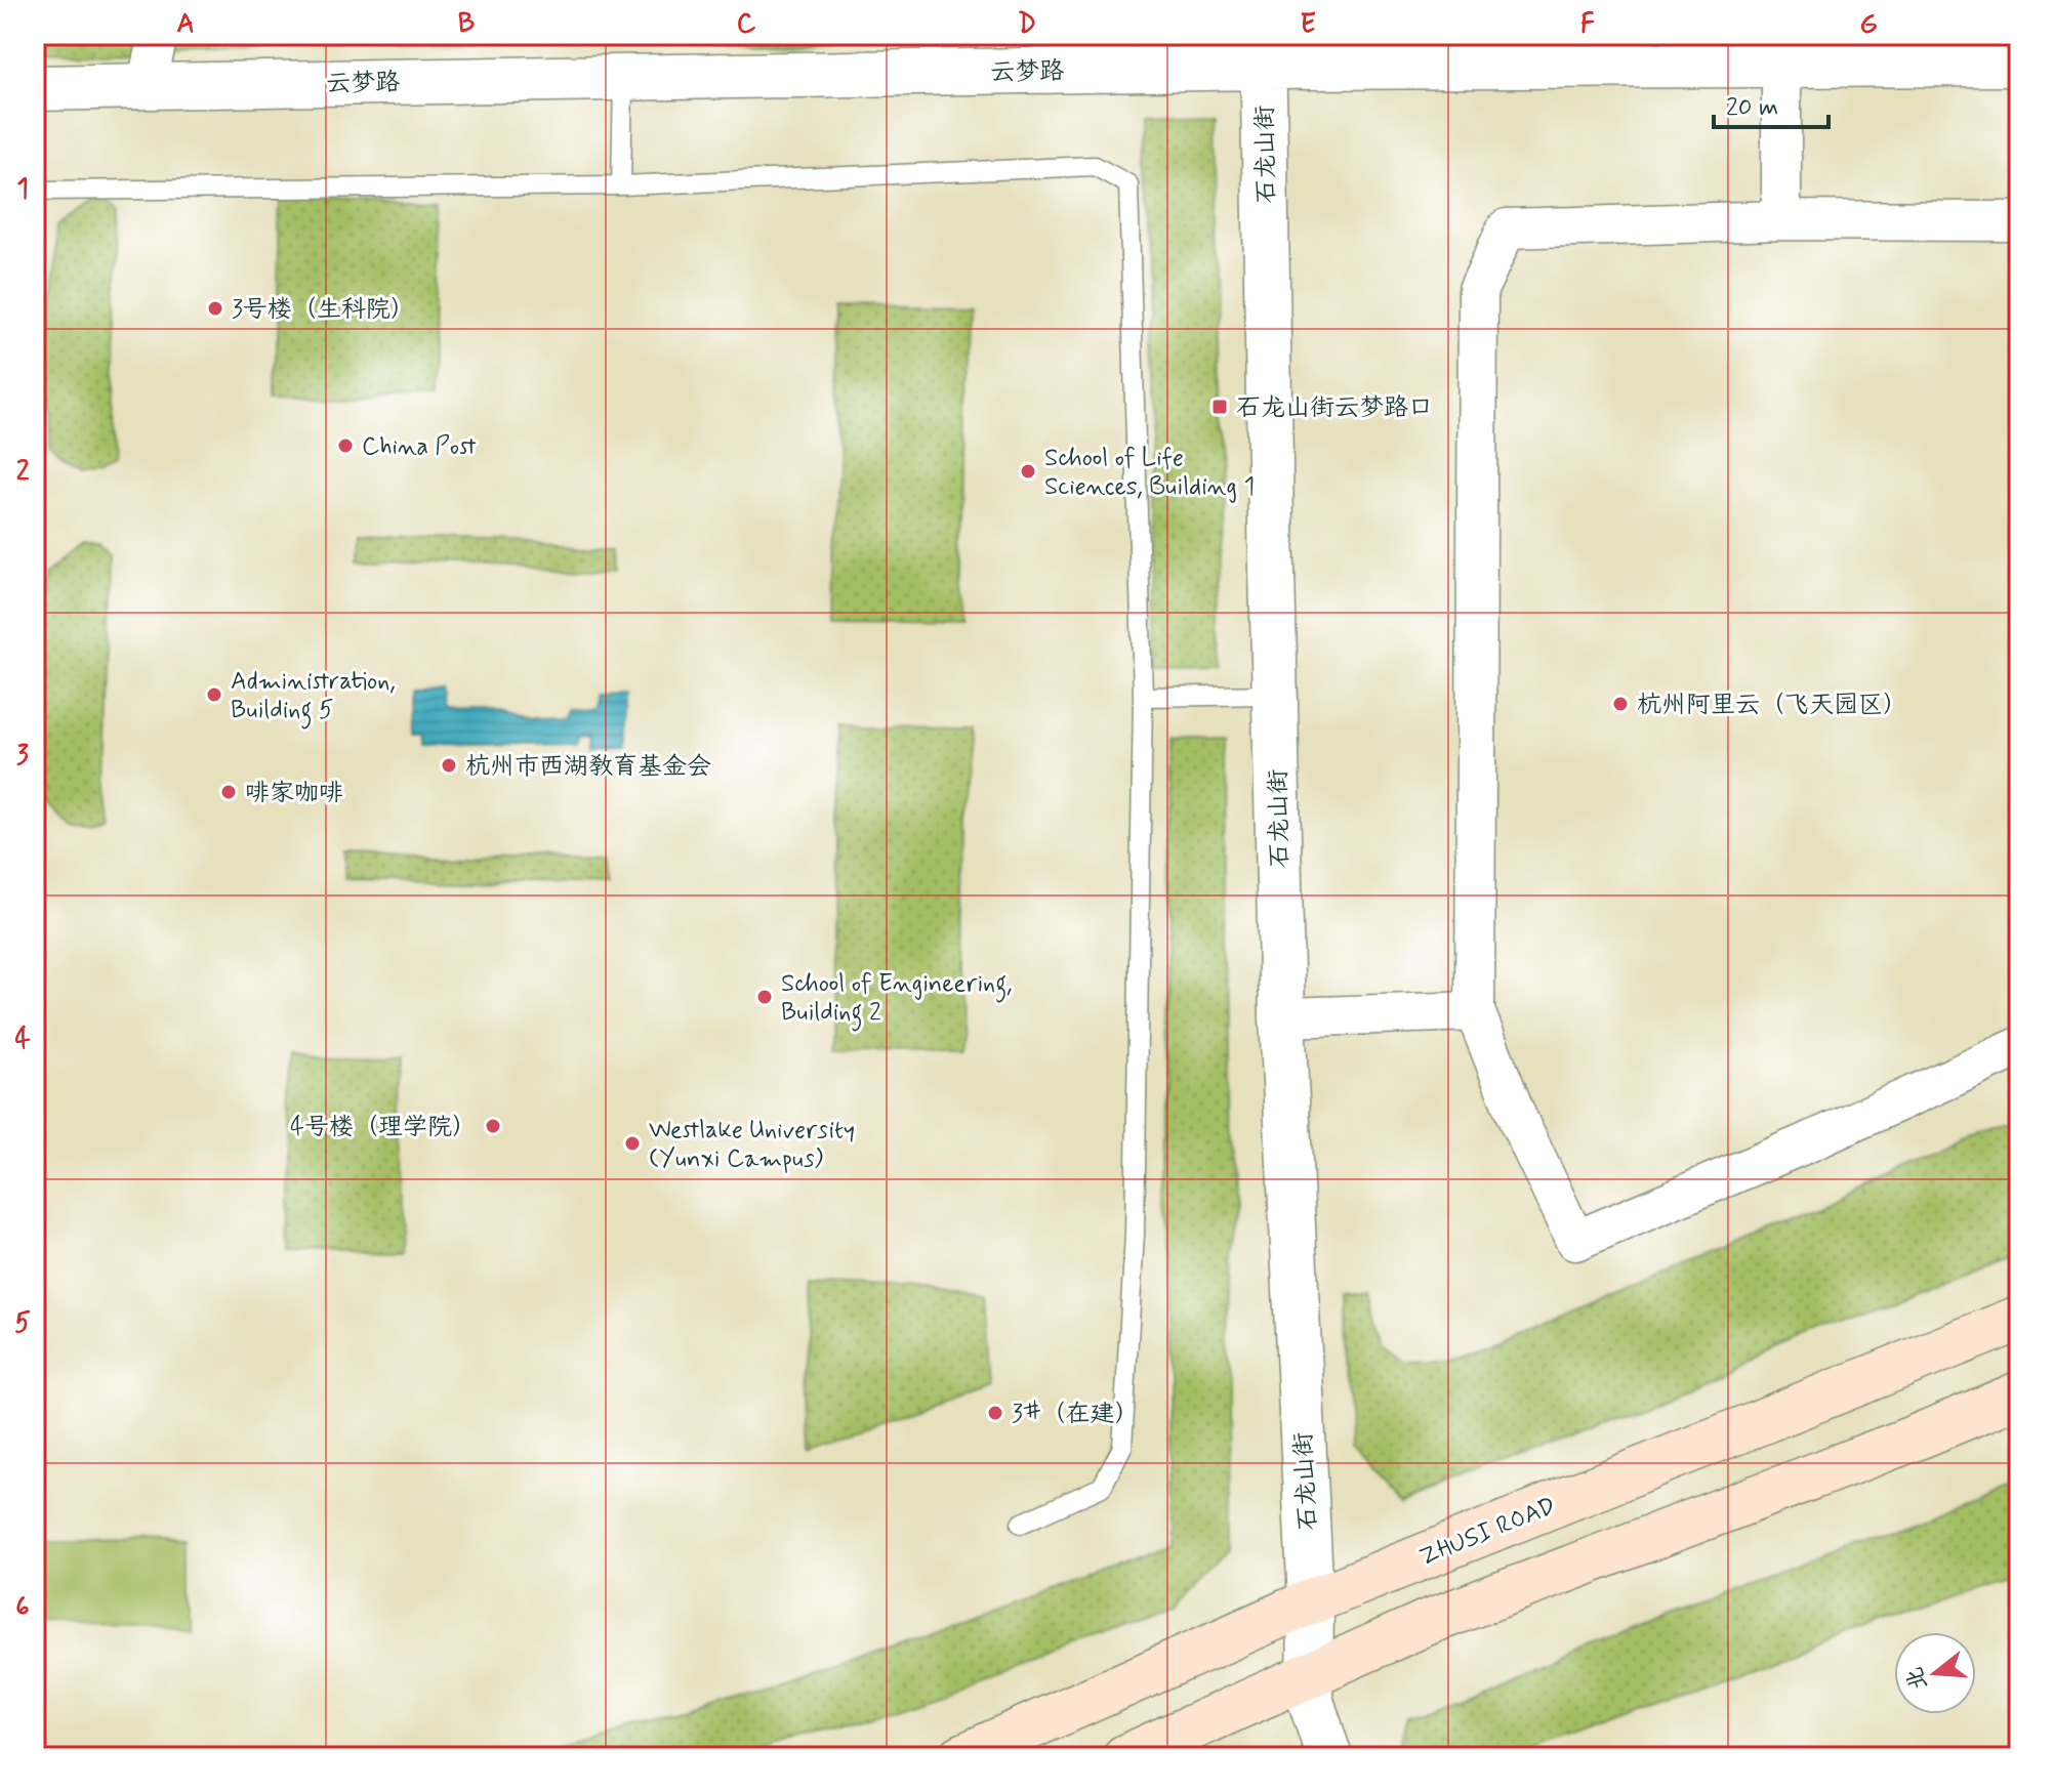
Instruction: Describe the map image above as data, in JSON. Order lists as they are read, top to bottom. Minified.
{"streets":{"main road":["ZHUSI ROAD"],"street":["云梦路","石龙山街"]},"crossings":[["云梦路","石龙山街"],["石龙山街","ZHUSI ROAD"]],"places":{"other":["3号楼（生科院）","China Post","School of Life Sciences, Building 1","Administration, Building 5","杭州阿里云（飞天园区）","杭州市西湖教育基金会","啡家咖啡","School of Engineering, Building 2","4号楼（理学院）","Westlake University (Yunxi Campus)","3#（在建）"],"transit":["石龙山街云梦路口"]},"scale_bar":"20 m","north":"left","grid":{"columns":["A","B","C","D","E","F","G"],"rows":["1","2","3","4","5","6"]}}
